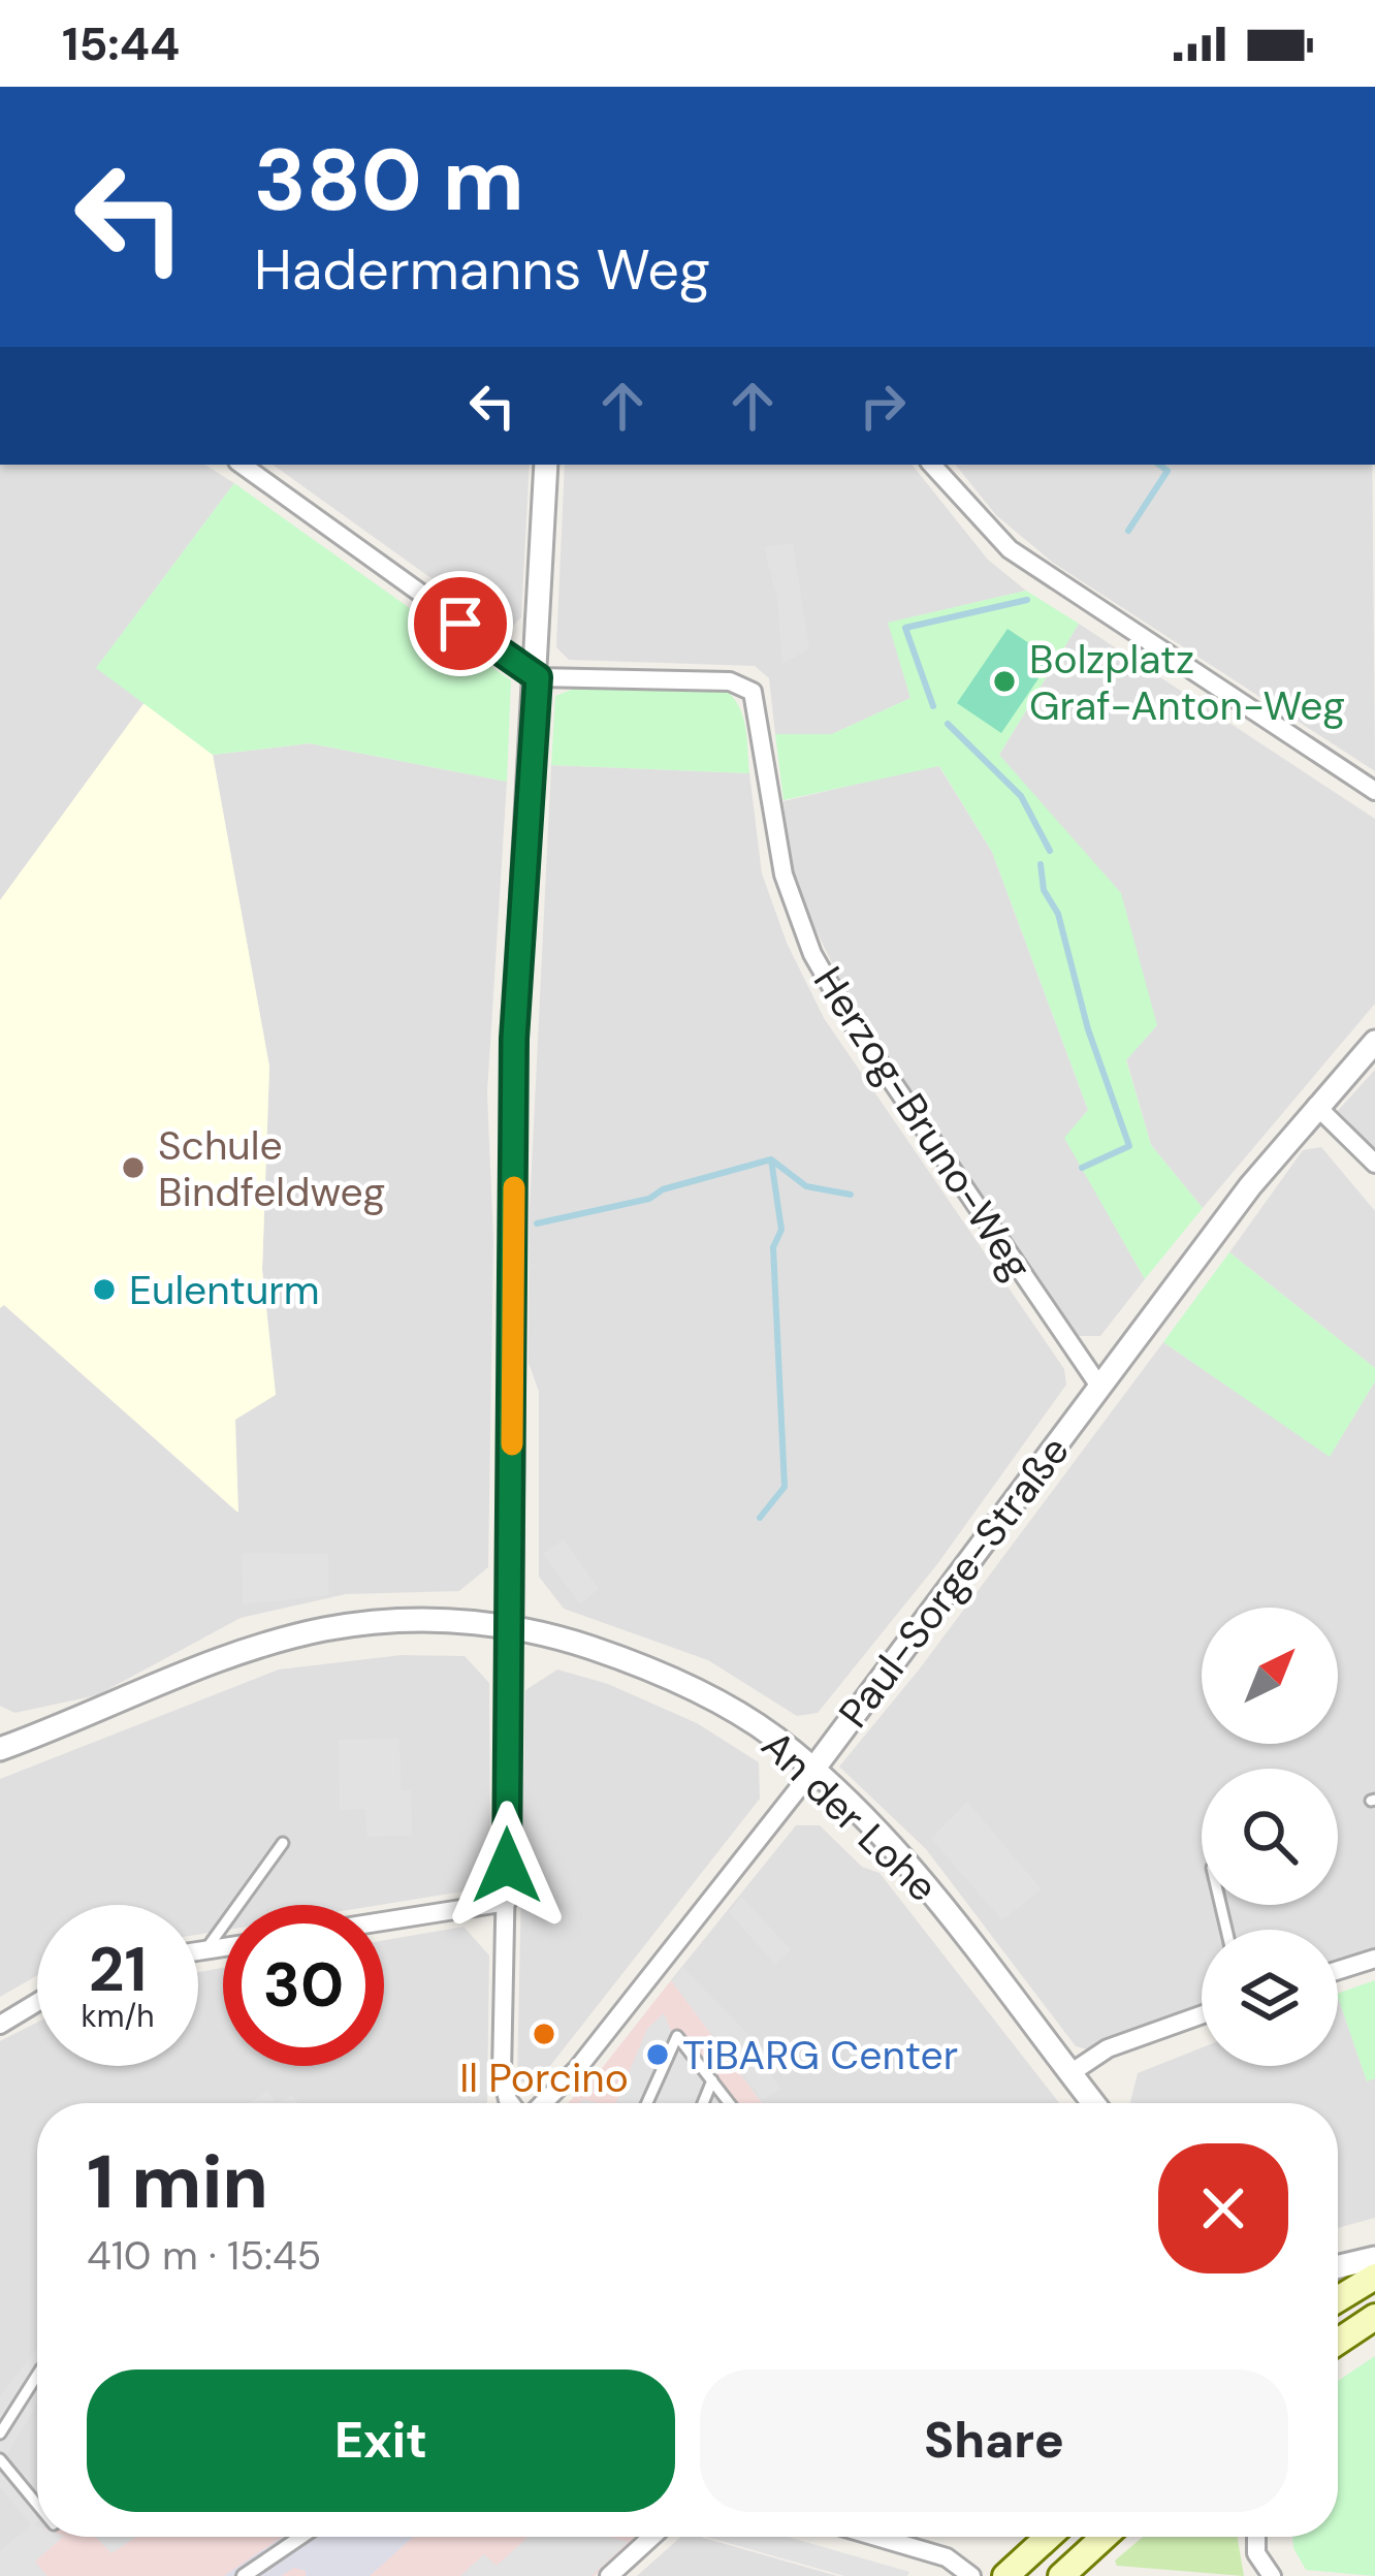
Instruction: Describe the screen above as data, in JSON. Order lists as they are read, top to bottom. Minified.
{"streets":{"street":["Herzog-Bruno-Weg","Paul-Sorge-Straße","An der Lohe"]},"crossings":[["Herzog-Bruno-Weg","Paul-Sorge-Straße"],["Paul-Sorge-Straße","An der Lohe"]],"places":["Bolzplatz Graf-Anton-Weg","Schule Bindfeldweg","Eulenturm","Il Porcino","TiBARG Center"],"north":"top right","page":{"status":"15:44","turn":["380 m","Hadermanns Weg"],"speed":"21 km/h","limit":"30","heading":["1 min","410 m · 15:45"],"buttons":["Exit","Share"]}}
